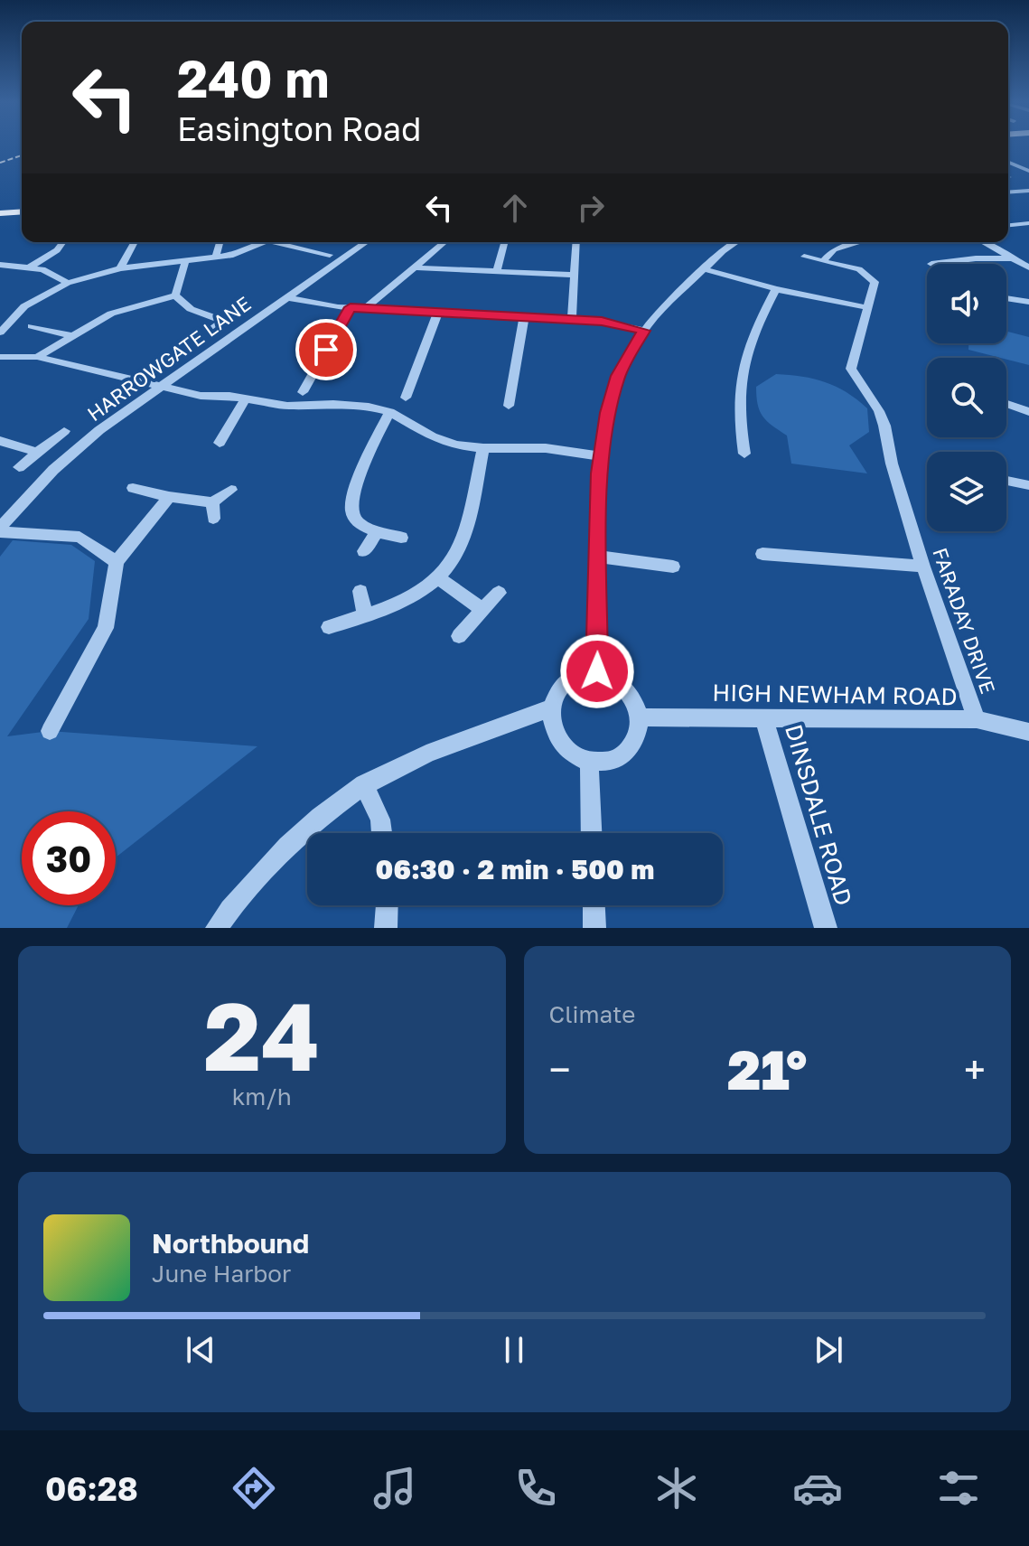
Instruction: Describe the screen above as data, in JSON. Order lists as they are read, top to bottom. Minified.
{"streets":{"street":["HARROWGATE LANE","FARADAY DRIVE","HIGH NEWHAM ROAD","DINSDALE ROAD"]},"crossings":[["FARADAY DRIVE","HIGH NEWHAM ROAD"],["HIGH NEWHAM ROAD","DINSDALE ROAD"]],"page":{"turn":["240 m","Easington Road"],"limit":"30","trip":"06:30 · 2 min · 500 m","tile":[["24","km/h"],"Climate"],"heat":["−","21°","+"],"song":["Northbound","June Harbor"],"tabs":"06:28"}}
